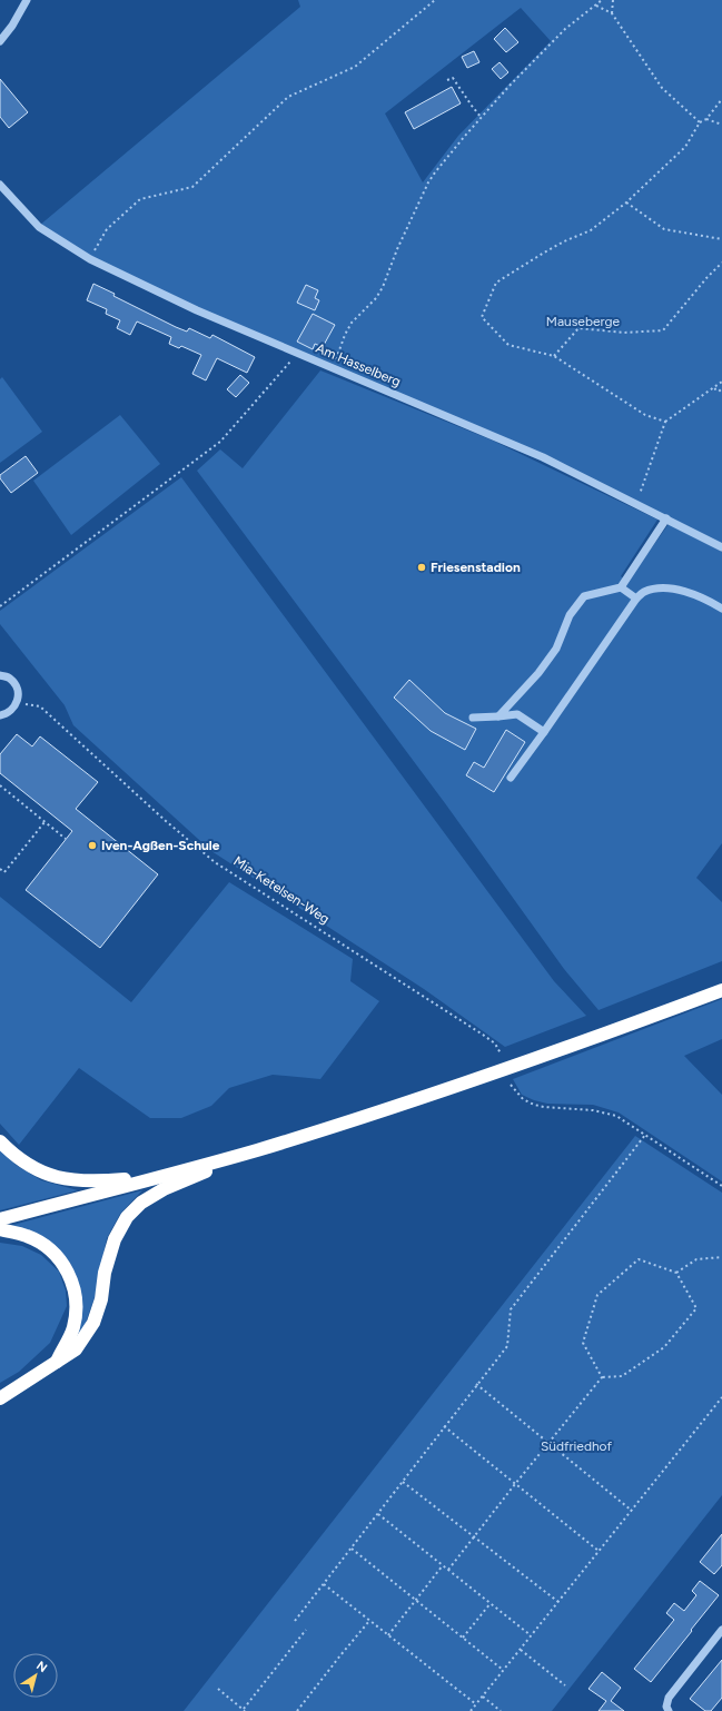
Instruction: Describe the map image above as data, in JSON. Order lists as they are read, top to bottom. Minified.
{"streets":{"street":["Am Hasselberg"],"path":["Mia-Ketelsen-Weg"]},"parks":["Mauseberge","Südfriedhof"],"places":["Friesenstadion","Iven-Agßen-Schule"],"north":"top right"}
